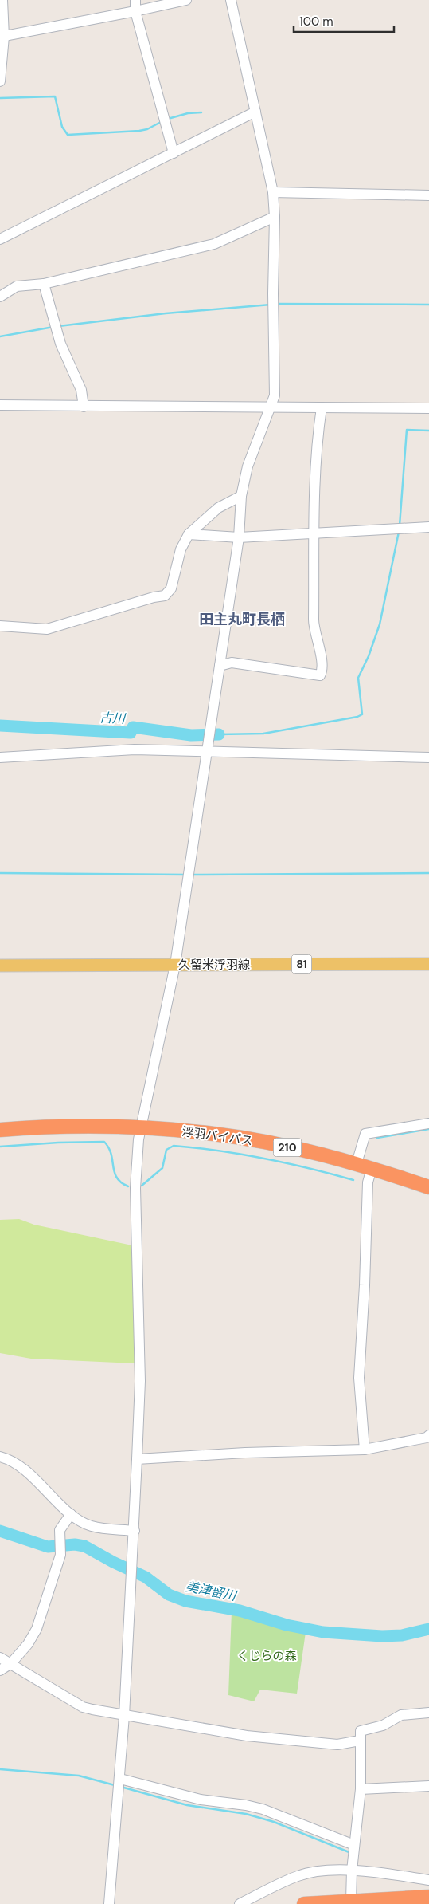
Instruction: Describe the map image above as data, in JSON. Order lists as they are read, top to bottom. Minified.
{"streets":{"highway":["浮羽バイパス","210"],"main road":["81","久留米浮羽線"]},"districts":["田主丸町長栖"],"water":["古川","美津留川"],"parks":["くじらの森"],"scale_bar":"100 m"}
